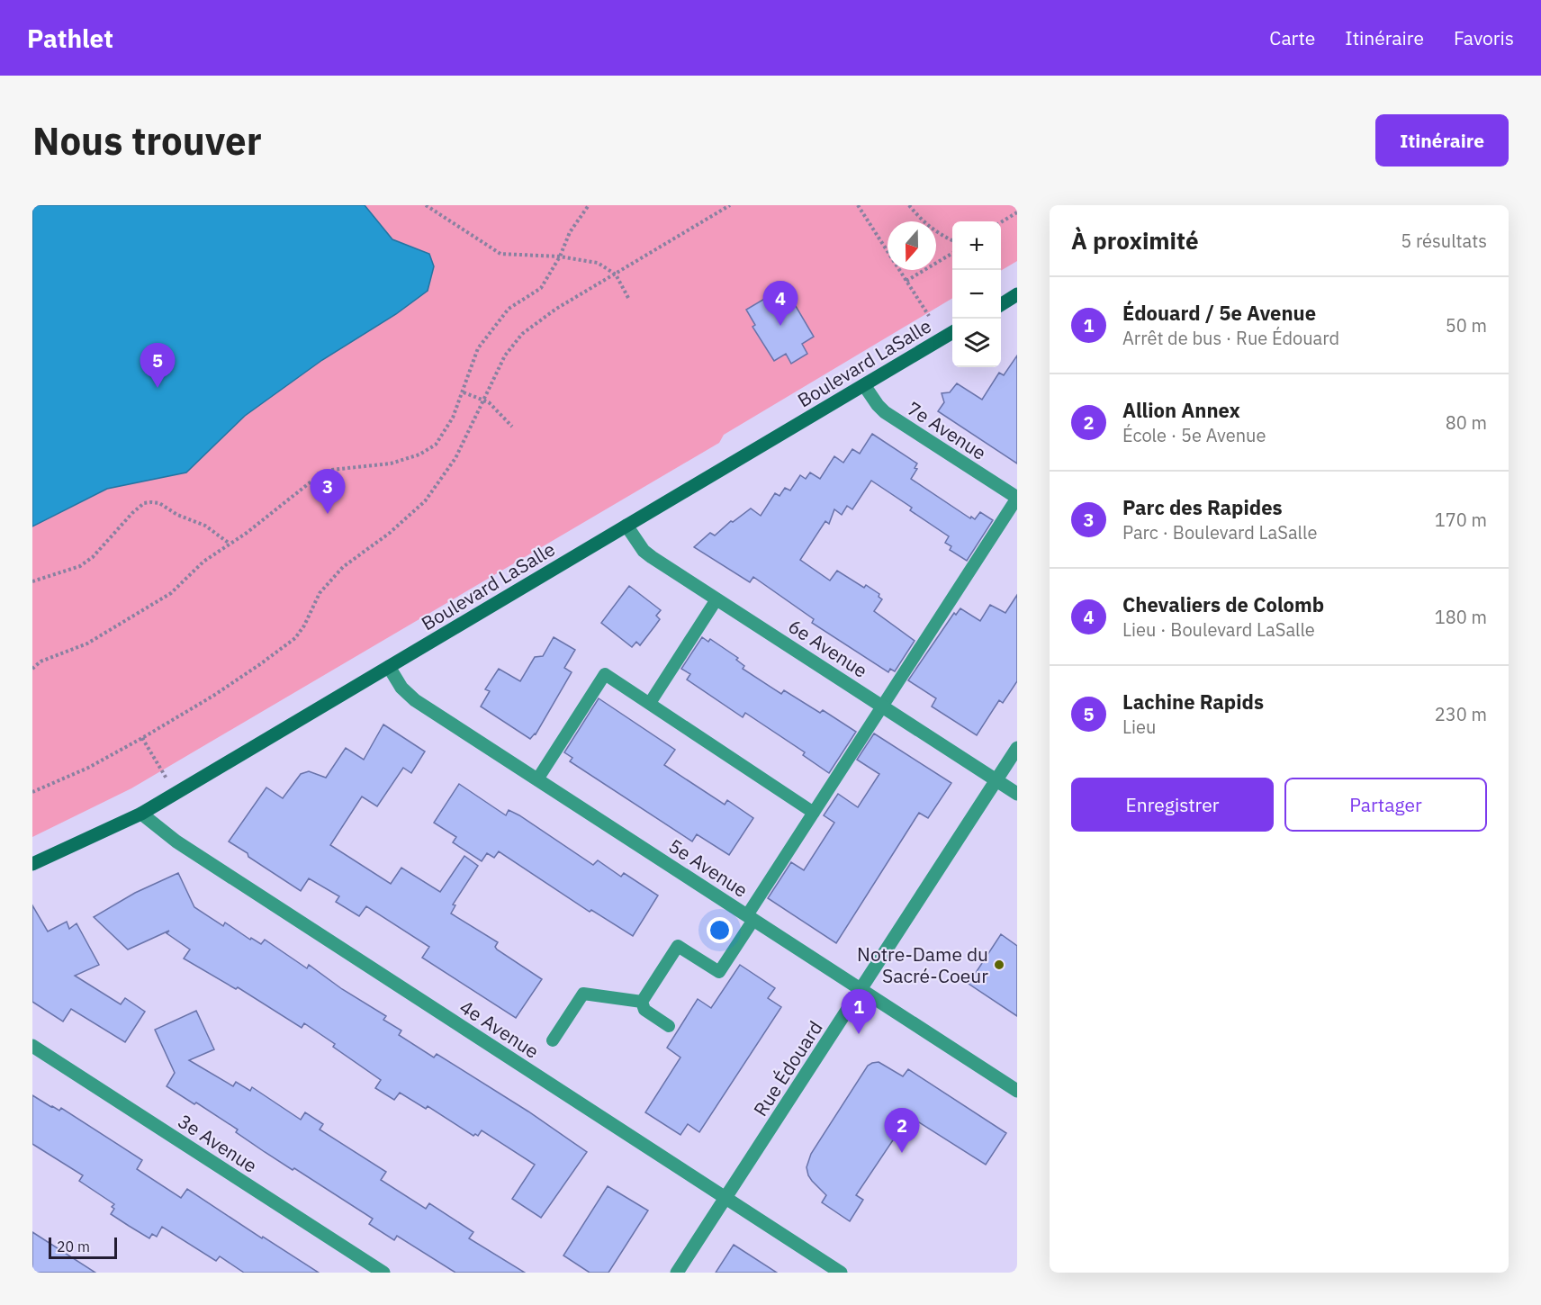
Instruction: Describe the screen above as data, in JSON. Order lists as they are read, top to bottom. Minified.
{"streets":{"main road":["Boulevard LaSalle"],"street":["7e Avenue","6e Avenue","5e Avenue","4e Avenue","Rue Édouard","3e Avenue"]},"crossings":[["Boulevard LaSalle","7e Avenue"],["Boulevard LaSalle","6e Avenue"],["Boulevard LaSalle","5e Avenue"],["Boulevard LaSalle","4e Avenue"],["6e Avenue","Rue Édouard"],["5e Avenue","Rue Édouard"],["4e Avenue","Rue Édouard"]],"places":["Notre-Dame du Sacré-Coeur"],"scale_bar":"20 m","north":"bottom","page":{"header":"Pathlet","nav":["Carte","Itinéraire","Favoris"],"buttons":["Itinéraire",["Enregistrer","Partager"]],"title":"Nous trouver","heading":["À proximité","5 résultats"],"map_buttons":["+","−"],"list":[{"mark":"1","name":"Édouard / 5e Avenue","note":"Arrêt de bus · Rue Édouard","value":"50 m"},{"mark":"2","name":"Allion Annex","note":"École · 5e Avenue","value":"80 m"},{"mark":"3","name":"Parc des Rapides","note":"Parc · Boulevard LaSalle","value":"170 m"},{"mark":"4","name":"Chevaliers de Colomb","note":"Lieu · Boulevard LaSalle","value":"180 m"},{"mark":"5","name":"Lachine Rapids","note":"Lieu","value":"230 m"}],"pins":["4","5","3","1","2"],"scale":"20 m"}}
